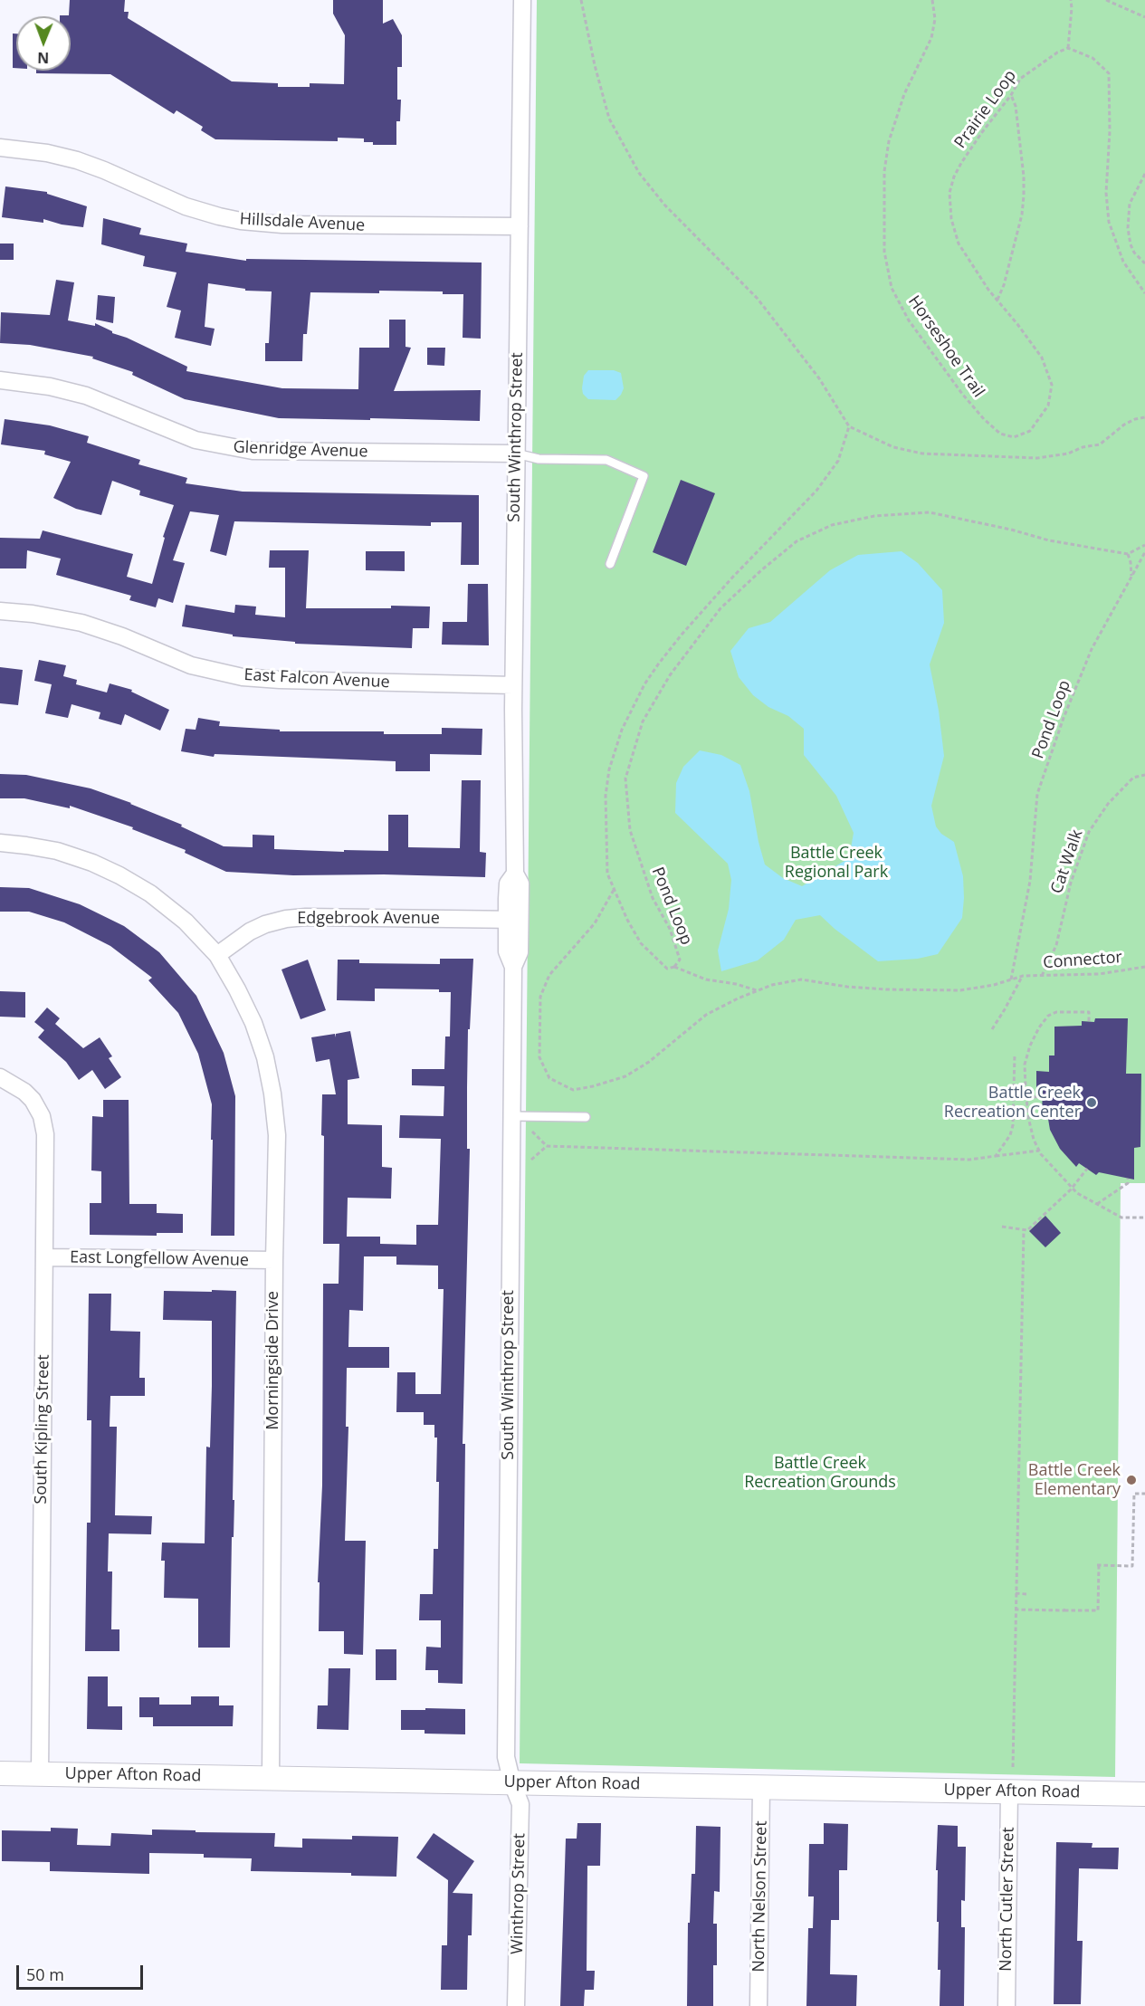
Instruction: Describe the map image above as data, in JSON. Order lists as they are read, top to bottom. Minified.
{"streets":{"street":["Hillsdale Avenue","South Winthrop Street","Glenridge Avenue","East Falcon Avenue","Edgebrook Avenue","East Longfellow Avenue","Morningside Drive","South Kipling Street","Upper Afton Road","Winthrop Street","North Nelson Street","North Cutler Street"],"path":["Prairie Loop","Horseshoe Trail","Pond Loop","Cat Walk","Connector"]},"crossings":[["Prairie Loop","Horseshoe Trail"],["Hillsdale Avenue","South Winthrop Street"],["South Winthrop Street","Glenridge Avenue"],["South Winthrop Street","East Falcon Avenue"],["South Winthrop Street","Edgebrook Avenue"],["South Winthrop Street","Upper Afton Road"],["South Winthrop Street","Winthrop Street"],["Pond Loop","Connector"],["Cat Walk","Connector"],["Edgebrook Avenue","Morningside Drive"],["East Longfellow Avenue","Morningside Drive"],["East Longfellow Avenue","South Kipling Street"],["Morningside Drive","Upper Afton Road"],["South Kipling Street","Upper Afton Road"],["Upper Afton Road","Winthrop Street"],["Upper Afton Road","North Nelson Street"],["Upper Afton Road","North Cutler Street"]],"parks":["Battle Creek Regional Park","Battle Creek Recreation Grounds"],"places":["Battle Creek Recreation Center","Battle Creek Elementary"],"scale_bar":"50 m","north":"bottom"}
